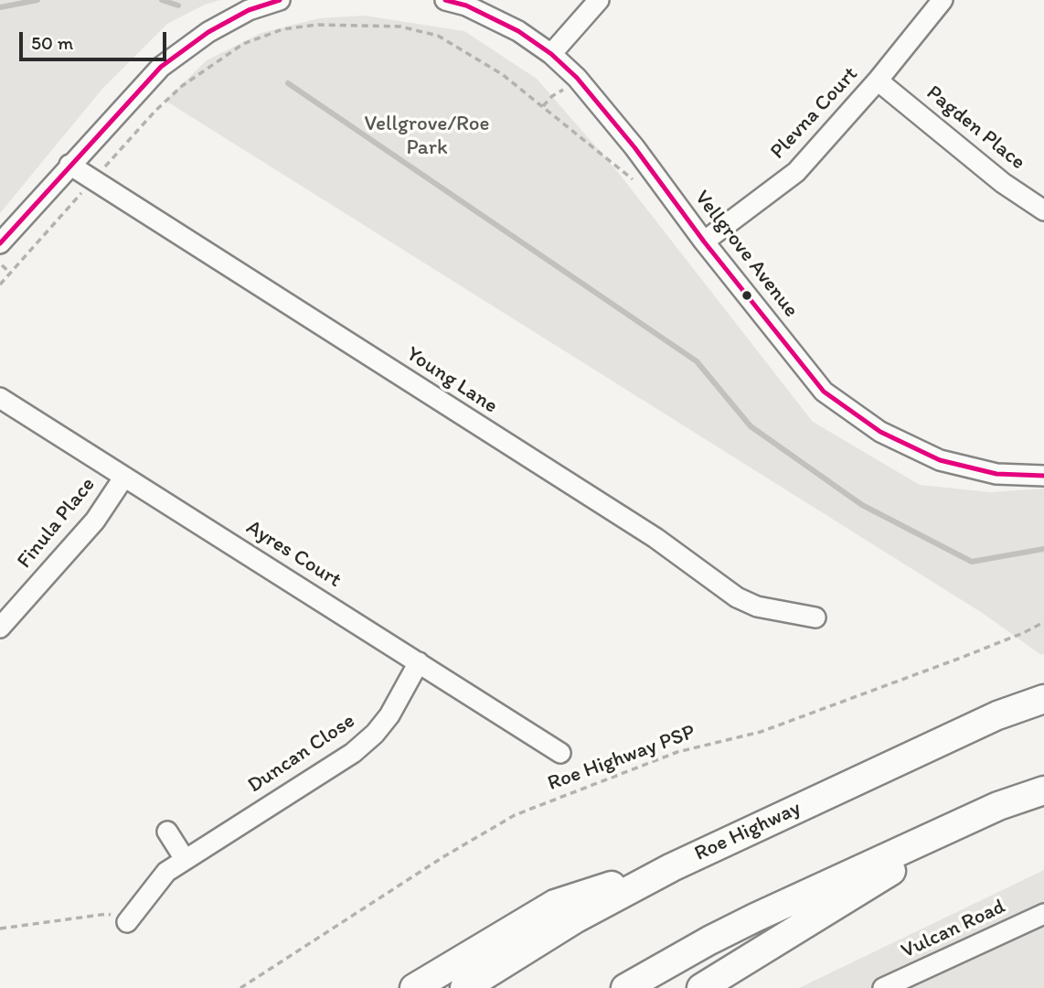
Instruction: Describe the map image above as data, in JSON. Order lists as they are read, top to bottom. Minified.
{"streets":{"highway":["Roe Highway"],"street":["Plevna Court","Pagden Place","Vellgrove Avenue","Young Lane","Finula Place","Ayres Court","Duncan Close","Vulcan Road"],"path":["Roe Highway PSP"]},"crossings":[["Plevna Court","Pagden Place"],["Plevna Court","Vellgrove Avenue"],["Finula Place","Ayres Court"],["Ayres Court","Duncan Close"]],"parks":["Vellgrove/Roe Park"],"scale_bar":"50 m"}
